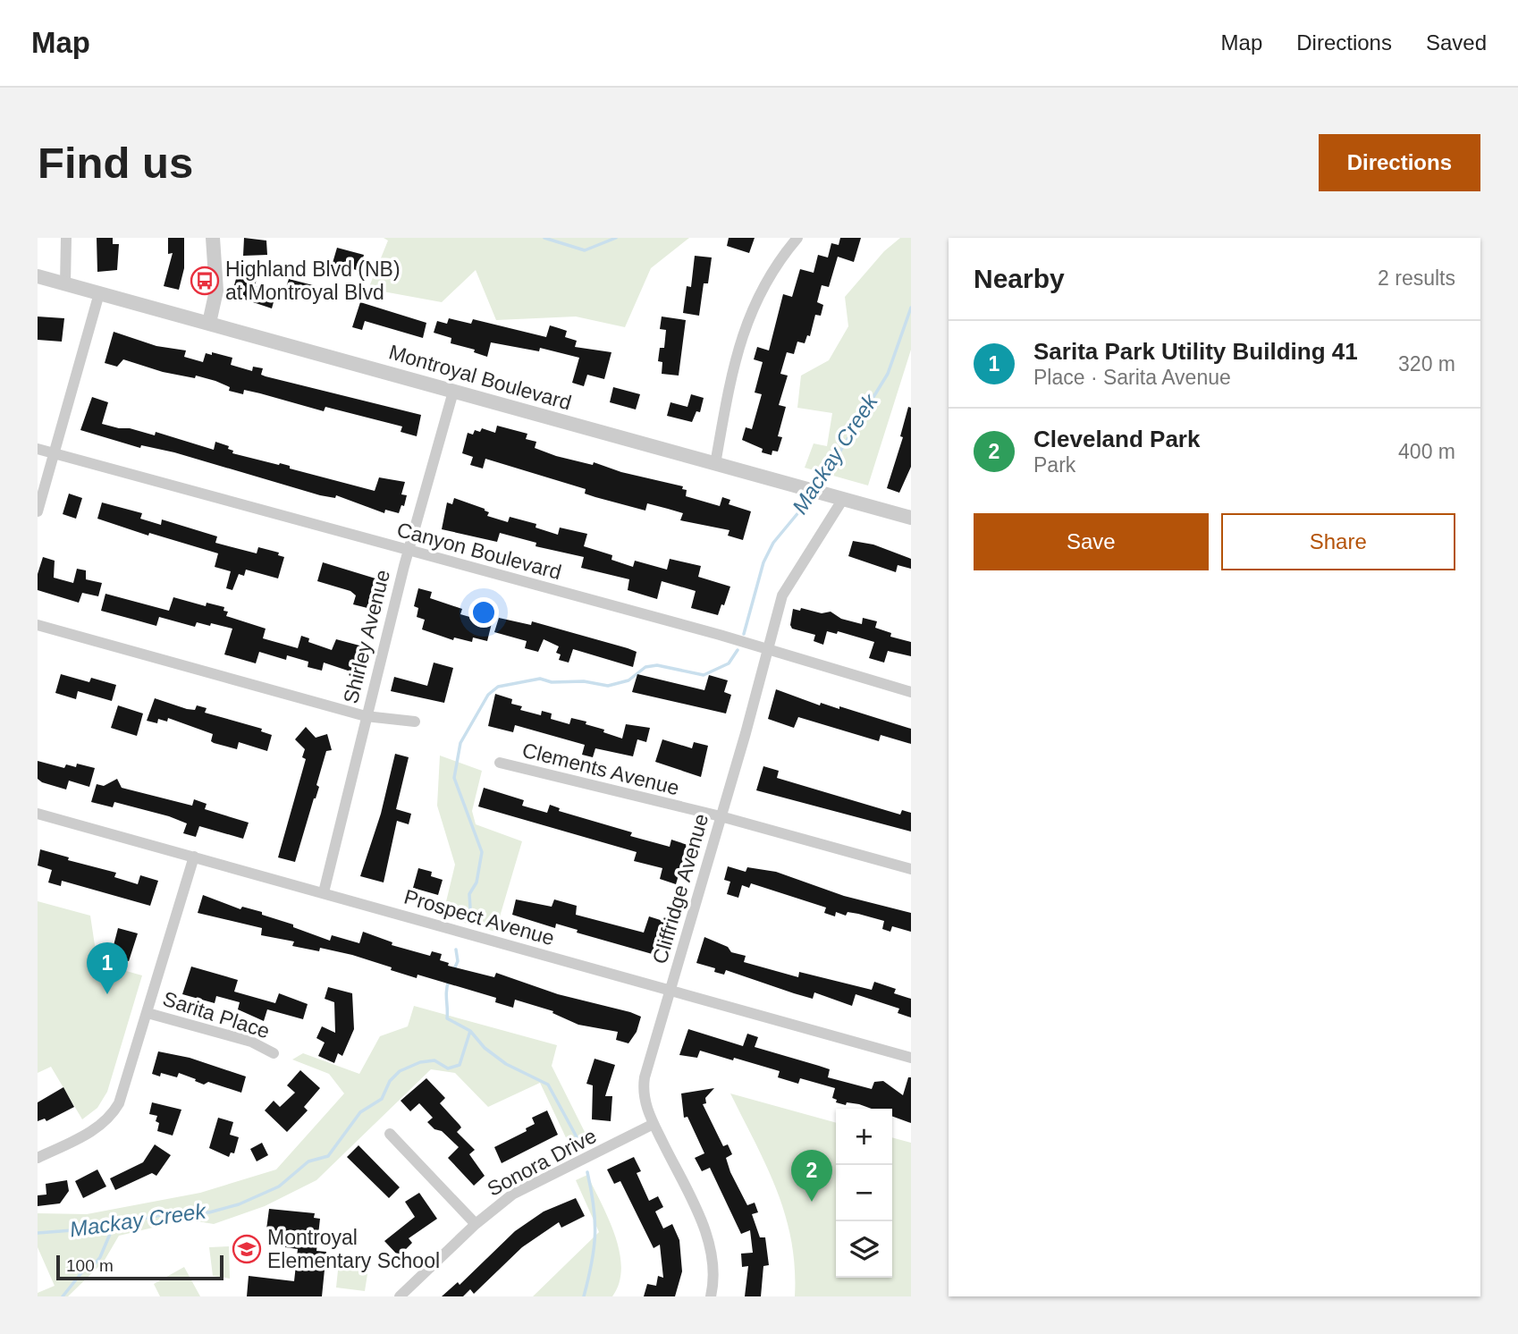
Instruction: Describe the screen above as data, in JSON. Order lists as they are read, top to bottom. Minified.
{"streets":{"street":["Montroyal Boulevard","Canyon Boulevard","Shirley Avenue","Clements Avenue","Cliffridge Avenue","Prospect Avenue","Sarita Place","Sonora Drive"]},"crossings":[["Montroyal Boulevard","Shirley Avenue"],["Montroyal Boulevard","Cliffridge Avenue"],["Canyon Boulevard","Shirley Avenue"],["Canyon Boulevard","Cliffridge Avenue"],["Shirley Avenue","Prospect Avenue"],["Clements Avenue","Cliffridge Avenue"],["Cliffridge Avenue","Prospect Avenue"],["Cliffridge Avenue","Sonora Drive"]],"water":["Mackay Creek"],"places":{"bus stop":["Highland Blvd (NB) at Montroyal Blvd"],"school or university":["Montroyal Elementary School"]},"scale_bar":"100 m","page":{"header":"Map","nav":["Map","Directions","Saved"],"buttons":["Directions",["Save","Share"]],"title":"Find us","heading":["Nearby","2 results"],"list":[{"mark":"1","name":"Sarita Park Utility Building 41","note":"Place · Sarita Avenue","value":"320 m"},{"mark":"2","name":"Cleveland Park","note":"Park","value":"400 m"}],"pins":["1","2"],"map_buttons":["+","−"],"scale":"100 m"}}
